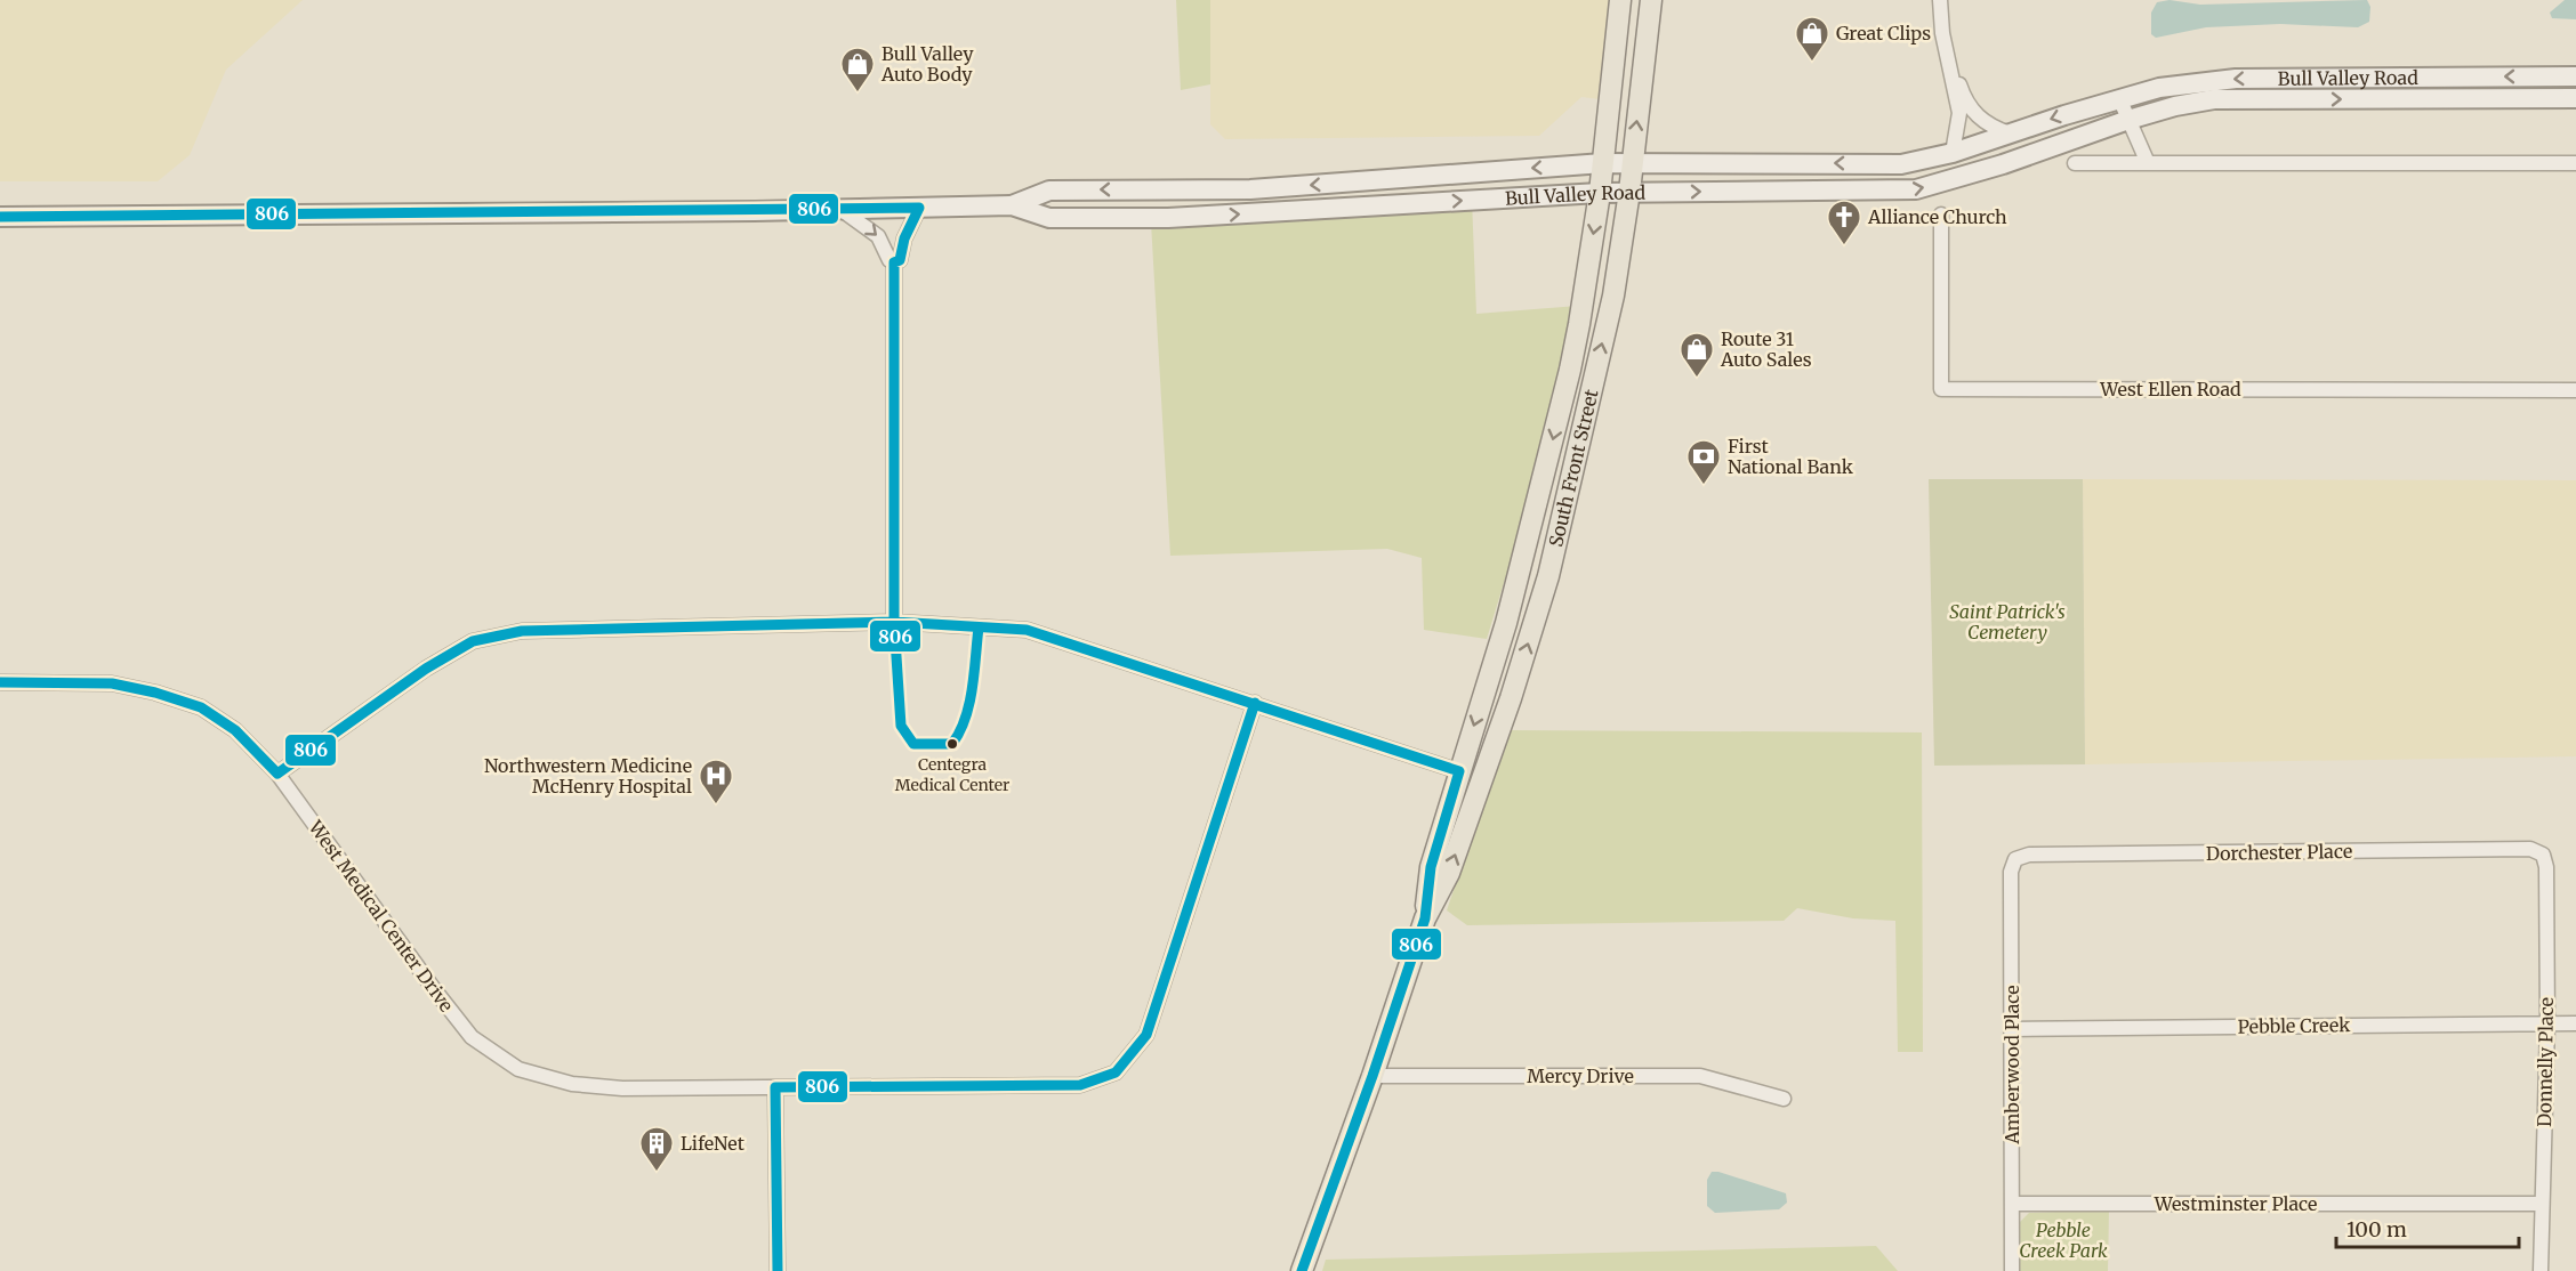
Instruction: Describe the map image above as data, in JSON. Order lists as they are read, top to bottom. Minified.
{"streets":{"main road":["South Front Street"],"street":["Bull Valley Road","West Ellen Road","Dorchester Place","West Medical Center Drive","Pebble Creek","Donnelly Place","Amberwood Place","Mercy Drive","Westminster Place"]},"crossings":[["Bull Valley Road","South Front Street"],["South Front Street","Mercy Drive"],["Dorchester Place","Donnelly Place"],["Dorchester Place","Amberwood Place"],["Pebble Creek","Donnelly Place"],["Pebble Creek","Amberwood Place"],["Donnelly Place","Westminster Place"],["Amberwood Place","Westminster Place"]],"parks":["Saint Patrick's Cemetery","Pebble Creek Park"],"places":{"shop":["Great Clips","Bull Valley Auto Body","Route 31 Auto Sales"],"church":["Alliance Church"],"bank":["First National Bank"],"other":["Centegra Medical Center"],"hospital":["Northwestern Medicine McHenry Hospital"],"building":["LifeNet"]},"lines":["transit line 806"],"scale_bar":"100 m"}
